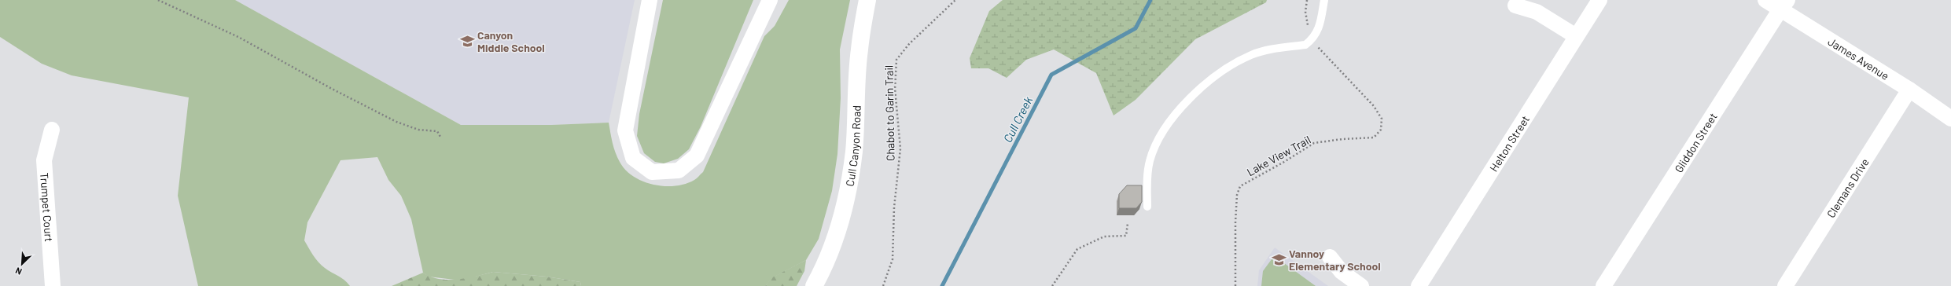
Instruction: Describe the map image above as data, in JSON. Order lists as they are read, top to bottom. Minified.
{"streets":{"street":["James Avenue","Gliddon Street","Helton Street","Cull Canyon Road","Clemans Drive","Trumpet Court"],"path":["Chabot to Garin Trail","Lake View Trail"]},"crossings":[["James Avenue","Gliddon Street"],["James Avenue","Clemans Drive"]],"water":["Cull Creek"],"places":{"school or university":["Canyon Middle School","Vannoy Elementary School"]},"north":"bottom left"}
